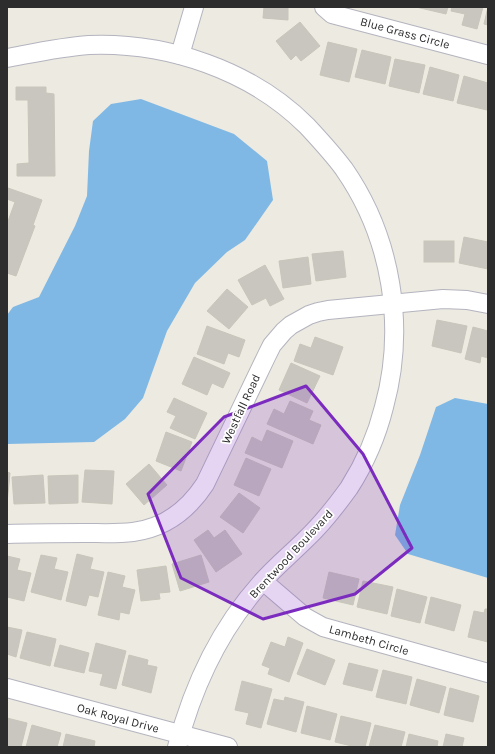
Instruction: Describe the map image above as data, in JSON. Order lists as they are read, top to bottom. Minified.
{"streets":{"street":["Blue Grass Circle","Westfall Road","Brentwood Boulevard","Lambeth Circle","Oak Royal Drive"]},"crossings":[["Westfall Road","Brentwood Boulevard"],["Brentwood Boulevard","Lambeth Circle"],["Brentwood Boulevard","Oak Royal Drive"]]}
